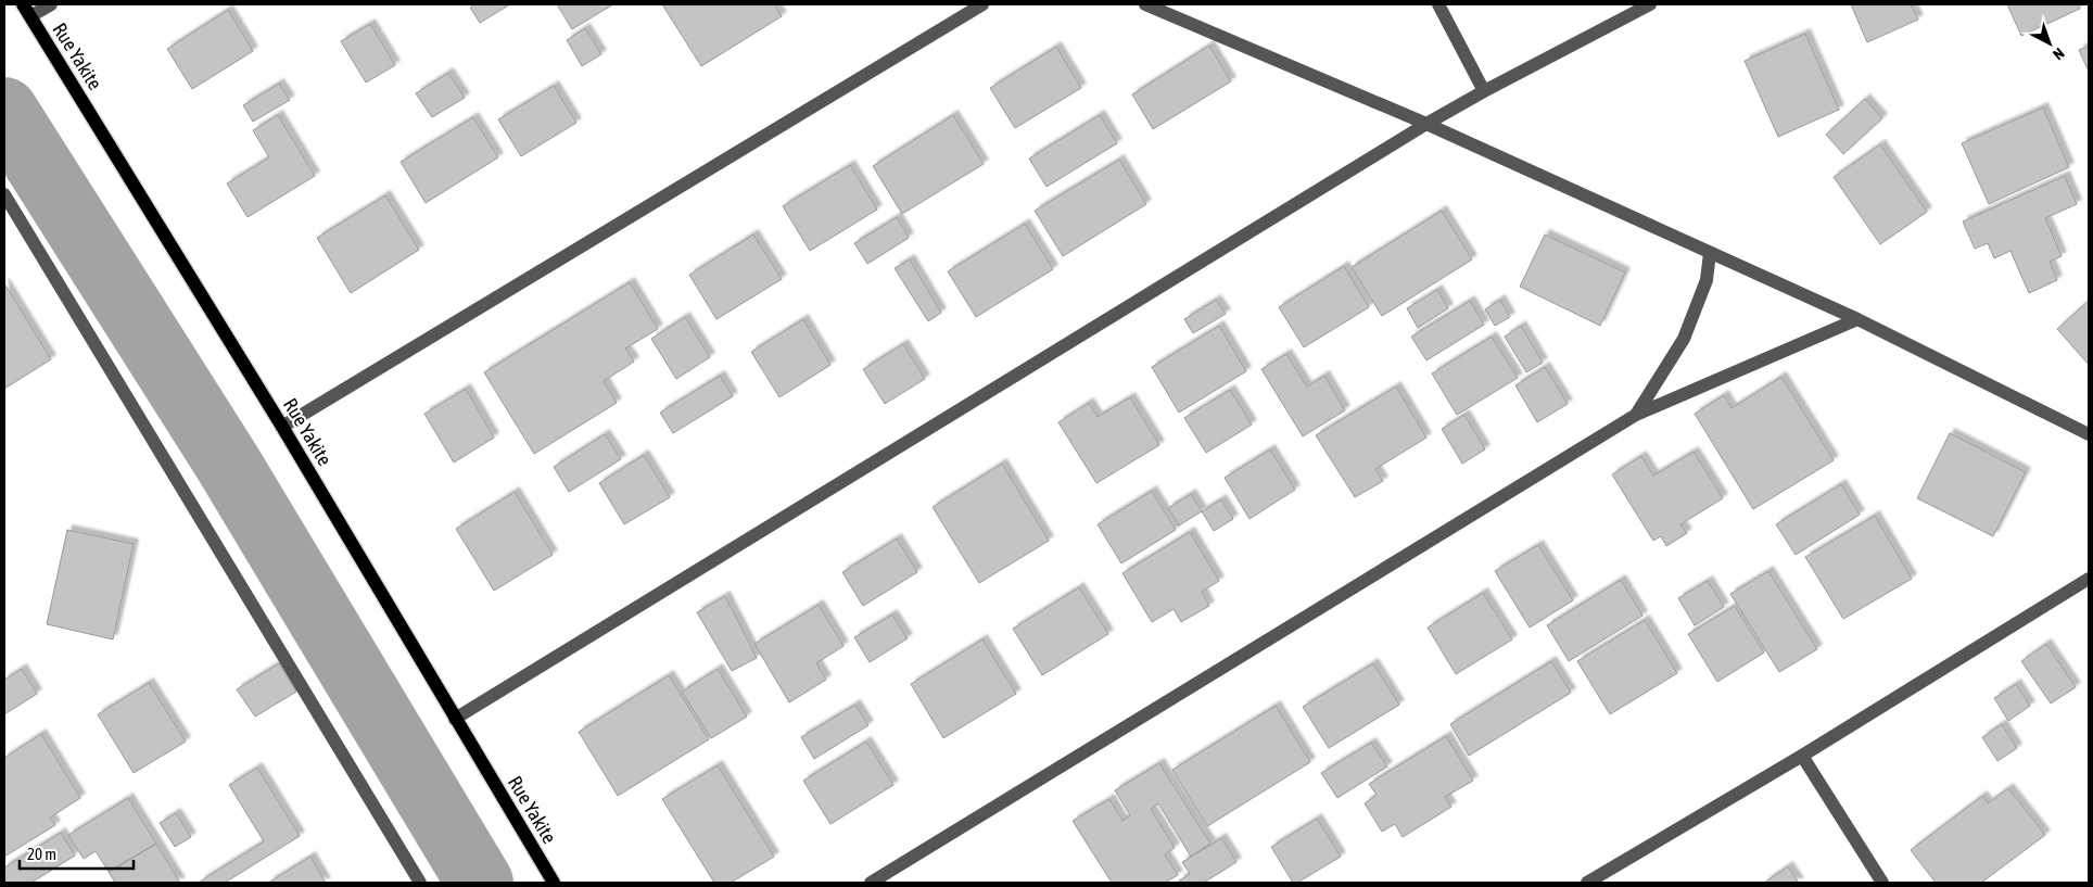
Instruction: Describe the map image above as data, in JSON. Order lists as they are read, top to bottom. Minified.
{"streets":{"main road":["Rue Yakite"]},"scale_bar":"20 m","north":"bottom right"}
